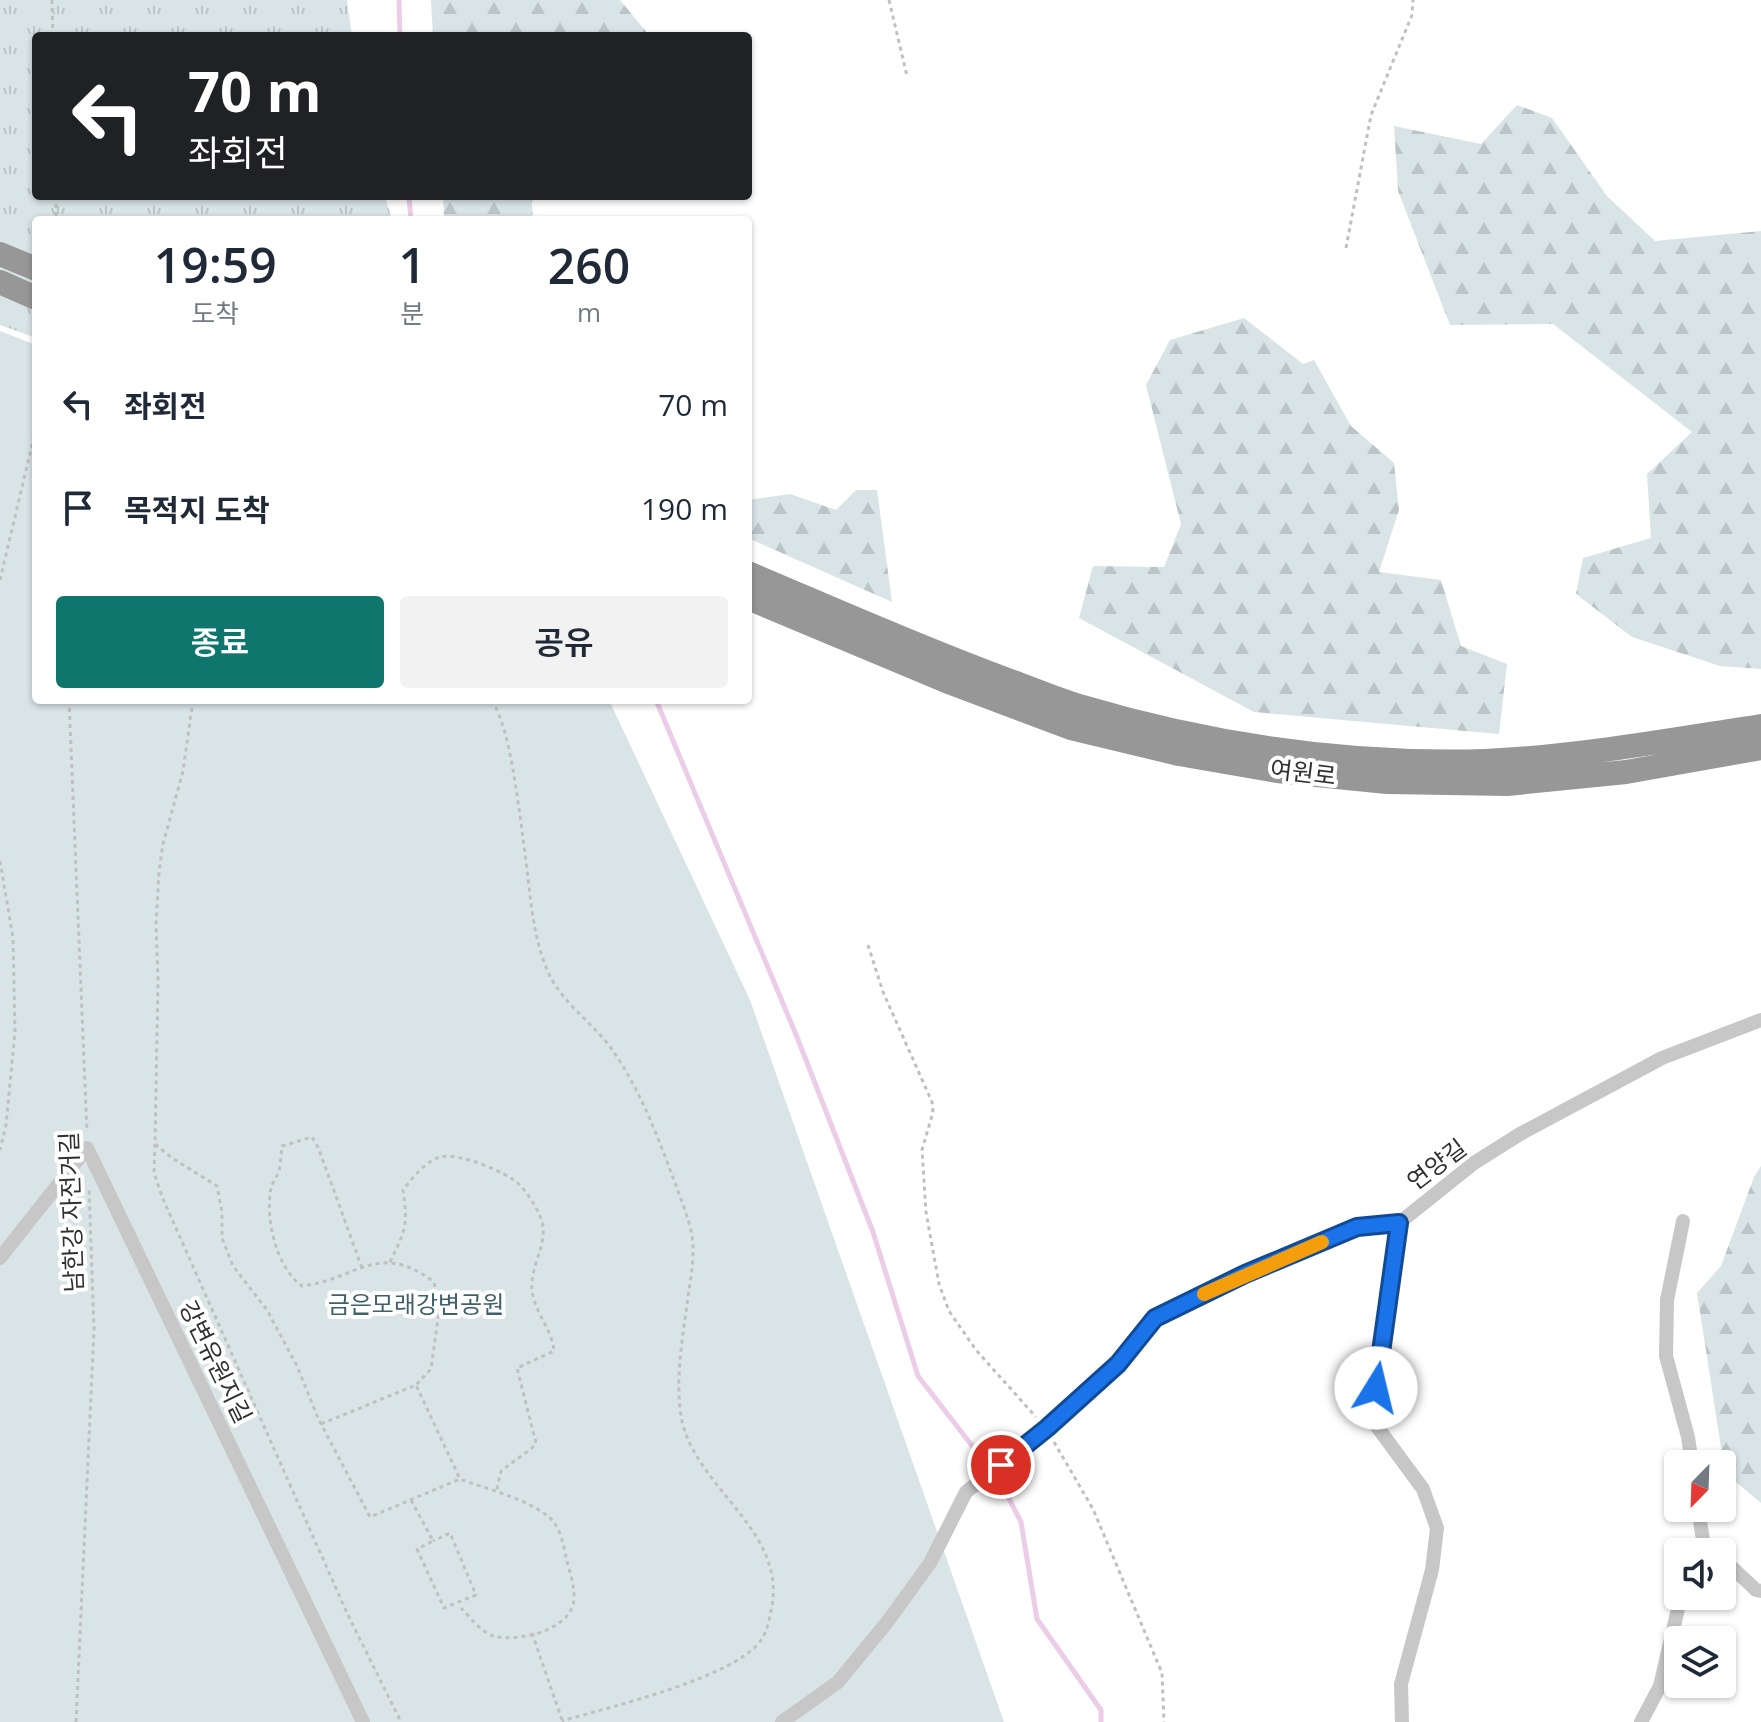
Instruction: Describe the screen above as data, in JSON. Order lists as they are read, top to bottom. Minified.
{"streets":{"highway":["여원로"],"street":["연양길","강변유원지길"],"path":["남한강 자전거길"]},"crossings":[["남한강 자전거길","강변유원지길"]],"parks":["금은모래강변공원"],"north":"bottom left","page":{"turn":["70 m","좌회전"],"eta":["19:59","도착","1","분","260","m"],"list":[{"name":"좌회전","value":"70 m"},{"name":"목적지 도착","value":"190 m"}],"buttons":["종료","공유"]}}
